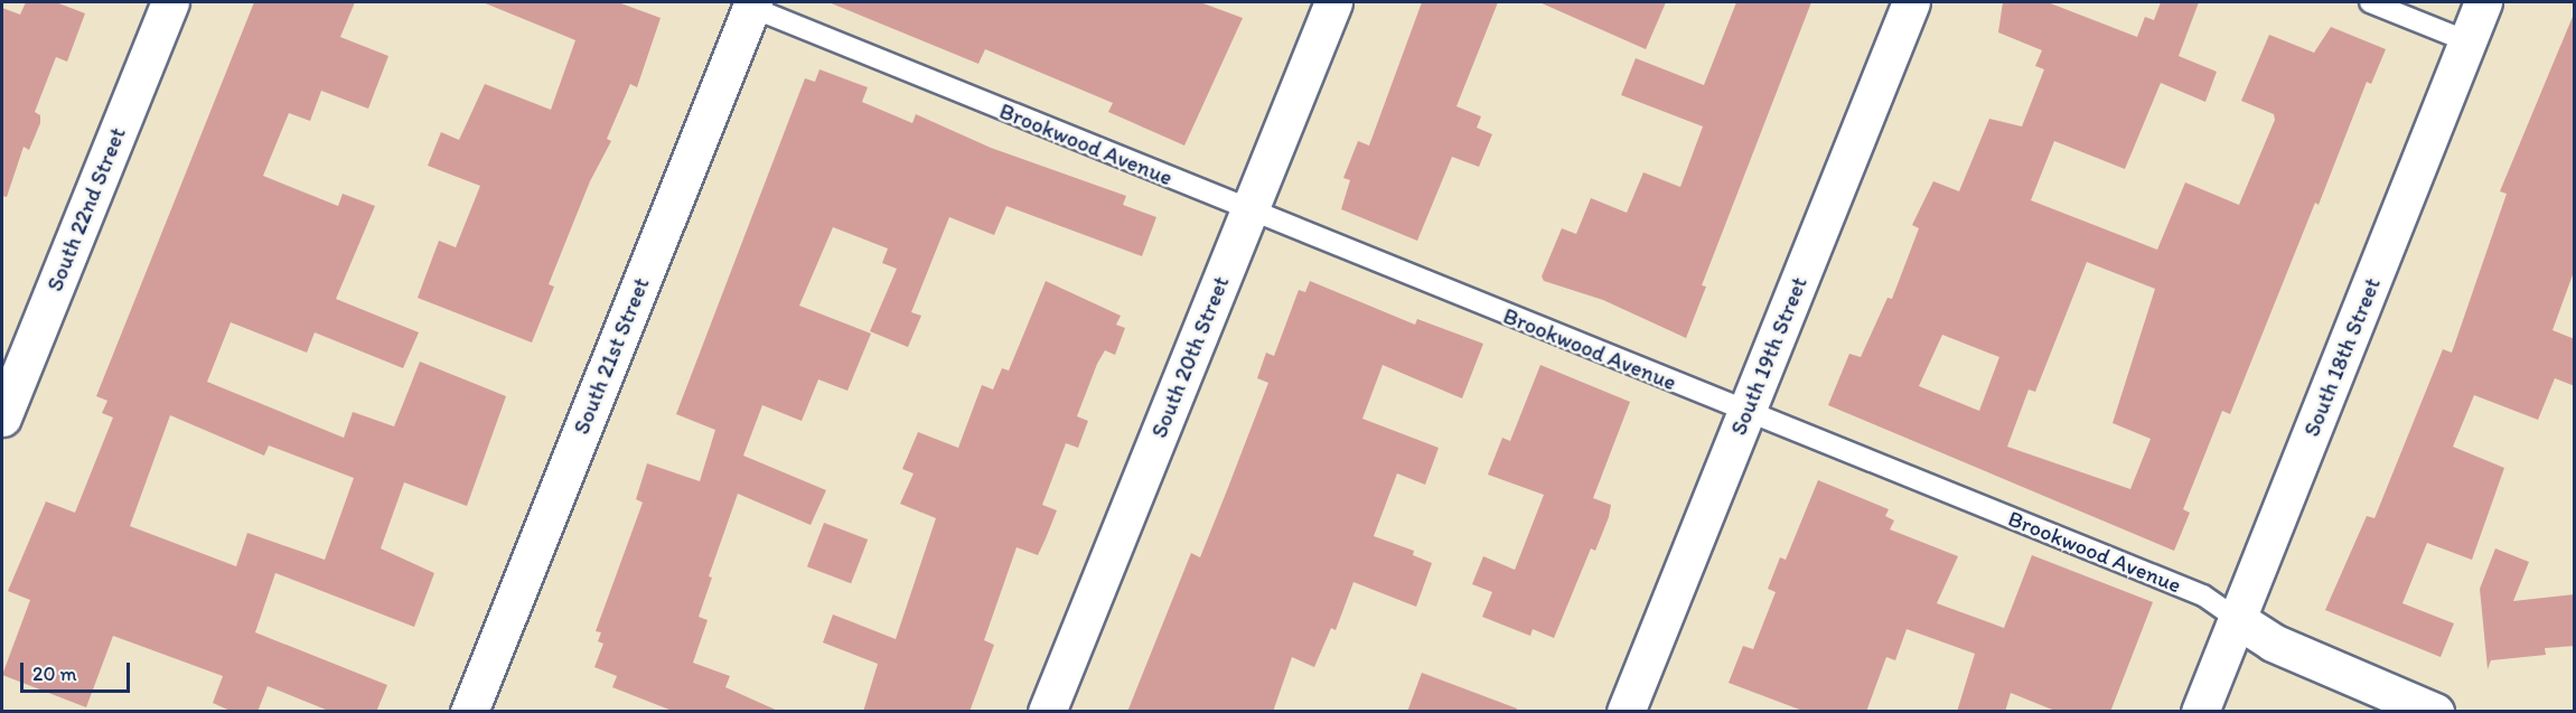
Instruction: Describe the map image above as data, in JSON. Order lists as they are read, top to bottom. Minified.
{"streets":{"street":["Brookwood Avenue","South 22nd Street","South 21st Street","South 19th Street","South 20th Street","South 18th Street"]},"crossings":[["Brookwood Avenue","South 21st Street"],["Brookwood Avenue","South 19th Street"],["Brookwood Avenue","South 20th Street"],["Brookwood Avenue","South 18th Street"]],"scale_bar":"20 m"}
